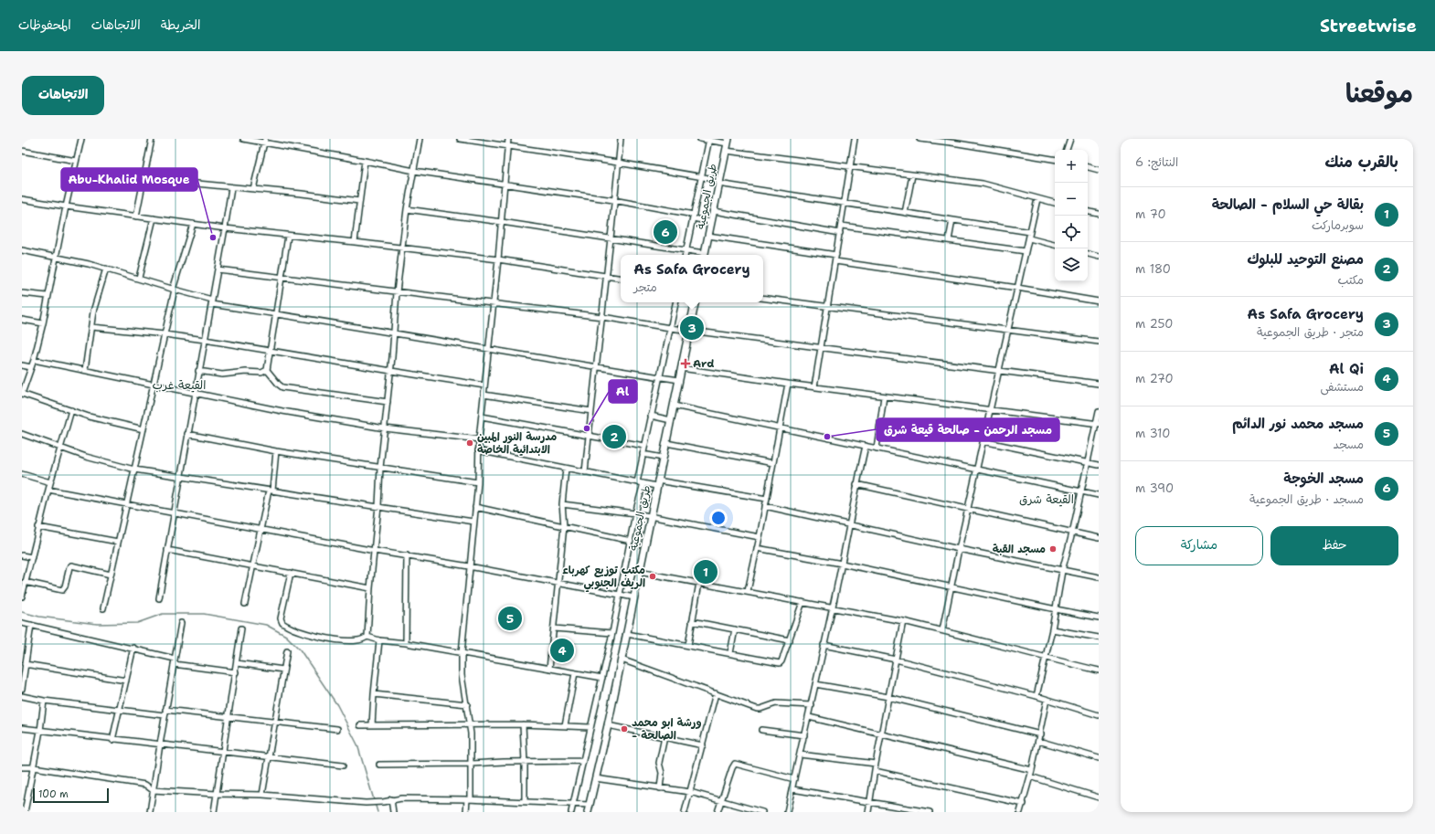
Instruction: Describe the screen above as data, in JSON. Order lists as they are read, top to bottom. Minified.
{"streets":{"main road":["طريق الجموعية"]},"districts":["القيعة غرب","القيعة شرق"],"places":{"other":["Abu-Khalid Mosque","Al","مسجد الرحمن - صالحة قيعة شرق","مدرسة النور المبين الابتدائية الخاصة","مسجد القبة","مكتب توزيع كهرباء الريف الجنوبي","ورشة ابو محمد - الصالحة"],"health":["Ard"]},"scale_bar":"100 m","page":{"header":"Streetwise","nav":["الخريطة","الاتجاهات","المحفوظات"],"title":"موقعنا","buttons":["الاتجاهات",["حفظ","مشاركة"]],"heading":["بالقرب منك","النتائج: 6"],"map_buttons":["+","−"],"list":[{"mark":"1","name":"بقالة حي السلام - الصالحة","note":"سوبرماركت","value":"70 m"},{"mark":"2","name":"مصنع التوحيد للبلوك","note":"مكتب","value":"180 m"},{"mark":"3","name":"As Safa Grocery","note":"متجر · طريق الجموعية","value":"250 m"},{"mark":"4","name":"Al Qi","note":"مستشفى","value":"270 m"},{"mark":"5","name":"مسجد محمد نور الدائم","note":"مسجد","value":"310 m"},{"mark":"6","name":"مسجد الخوجة","note":"مسجد · طريق الجموعية","value":"390 m"}],"pins":["6","3","2","1","5","4"],"popup":["As Safa Grocery","متجر"],"scale":"100 m"}}
